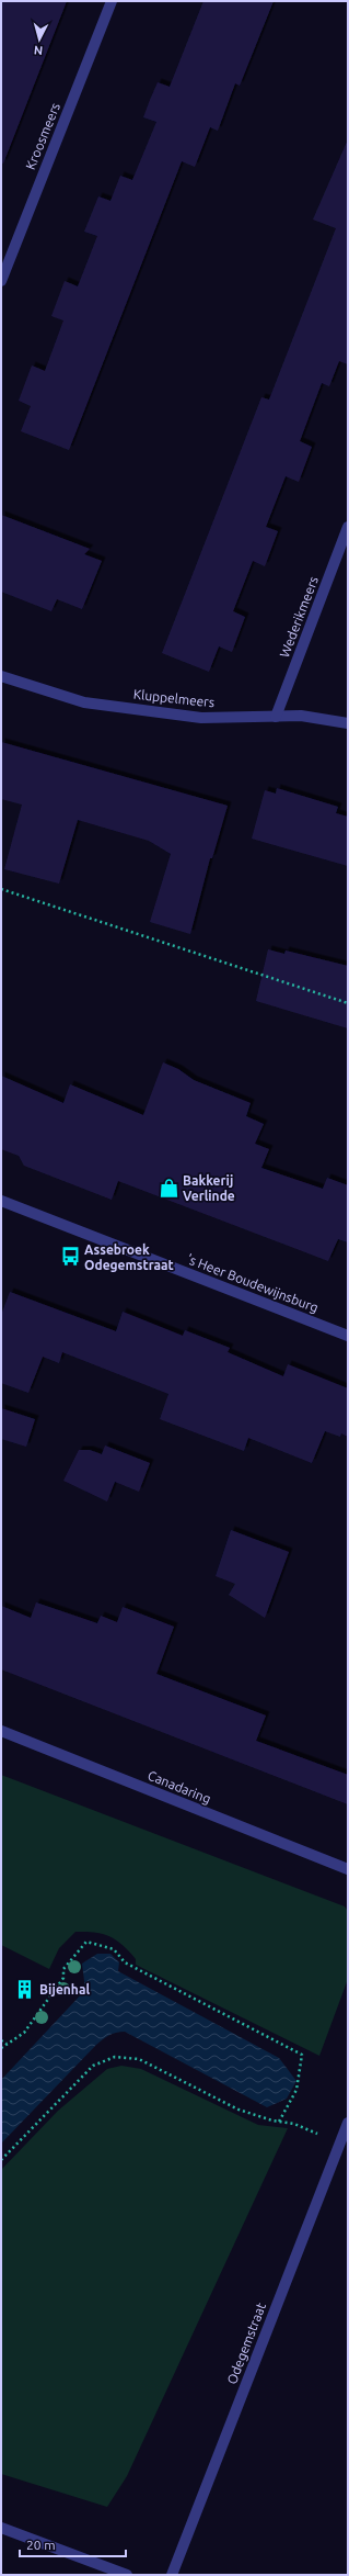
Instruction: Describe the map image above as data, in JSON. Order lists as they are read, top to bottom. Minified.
{"streets":{"street":["Kroosmeers","Wederikmeers","Kluppelmeers","'s Heer Boudewijnsburg","Canadaring","Odegemstraat"]},"crossings":[["Wederikmeers","Kluppelmeers"]],"places":{"shop":["Bakkerij Verlinde"],"bus stop":["Assebroek Odegemstraat"],"building":["Bijenhal"]},"scale_bar":"20 m","north":"bottom"}
